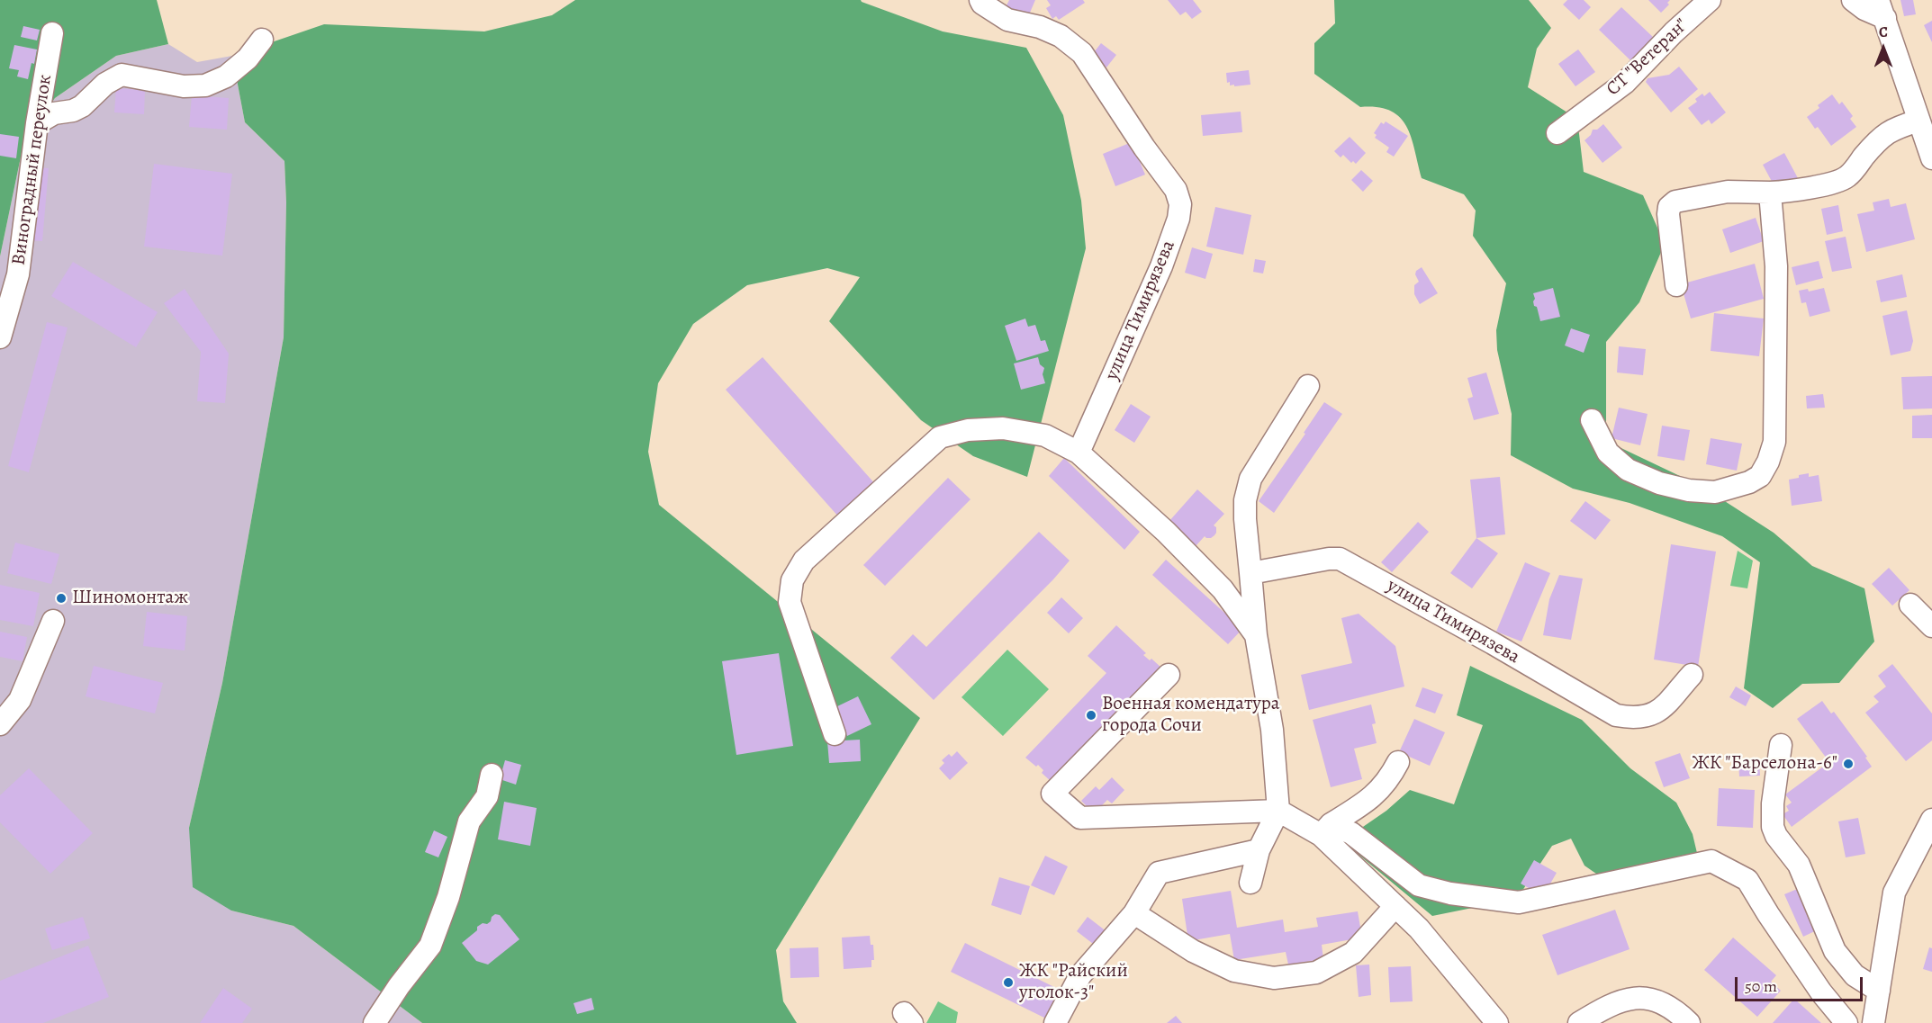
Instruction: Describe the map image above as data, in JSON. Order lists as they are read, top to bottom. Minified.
{"streets":{"street":["СТ \"Ветеран\"","Виноградный переулок","улица Тимирязева"]},"places":["Шиномонтаж","Военная комендатура города Сочи","ЖК \"Барселона-6\"","ЖК \"Райский уголок-3\""],"scale_bar":"50 m","north":"top"}
